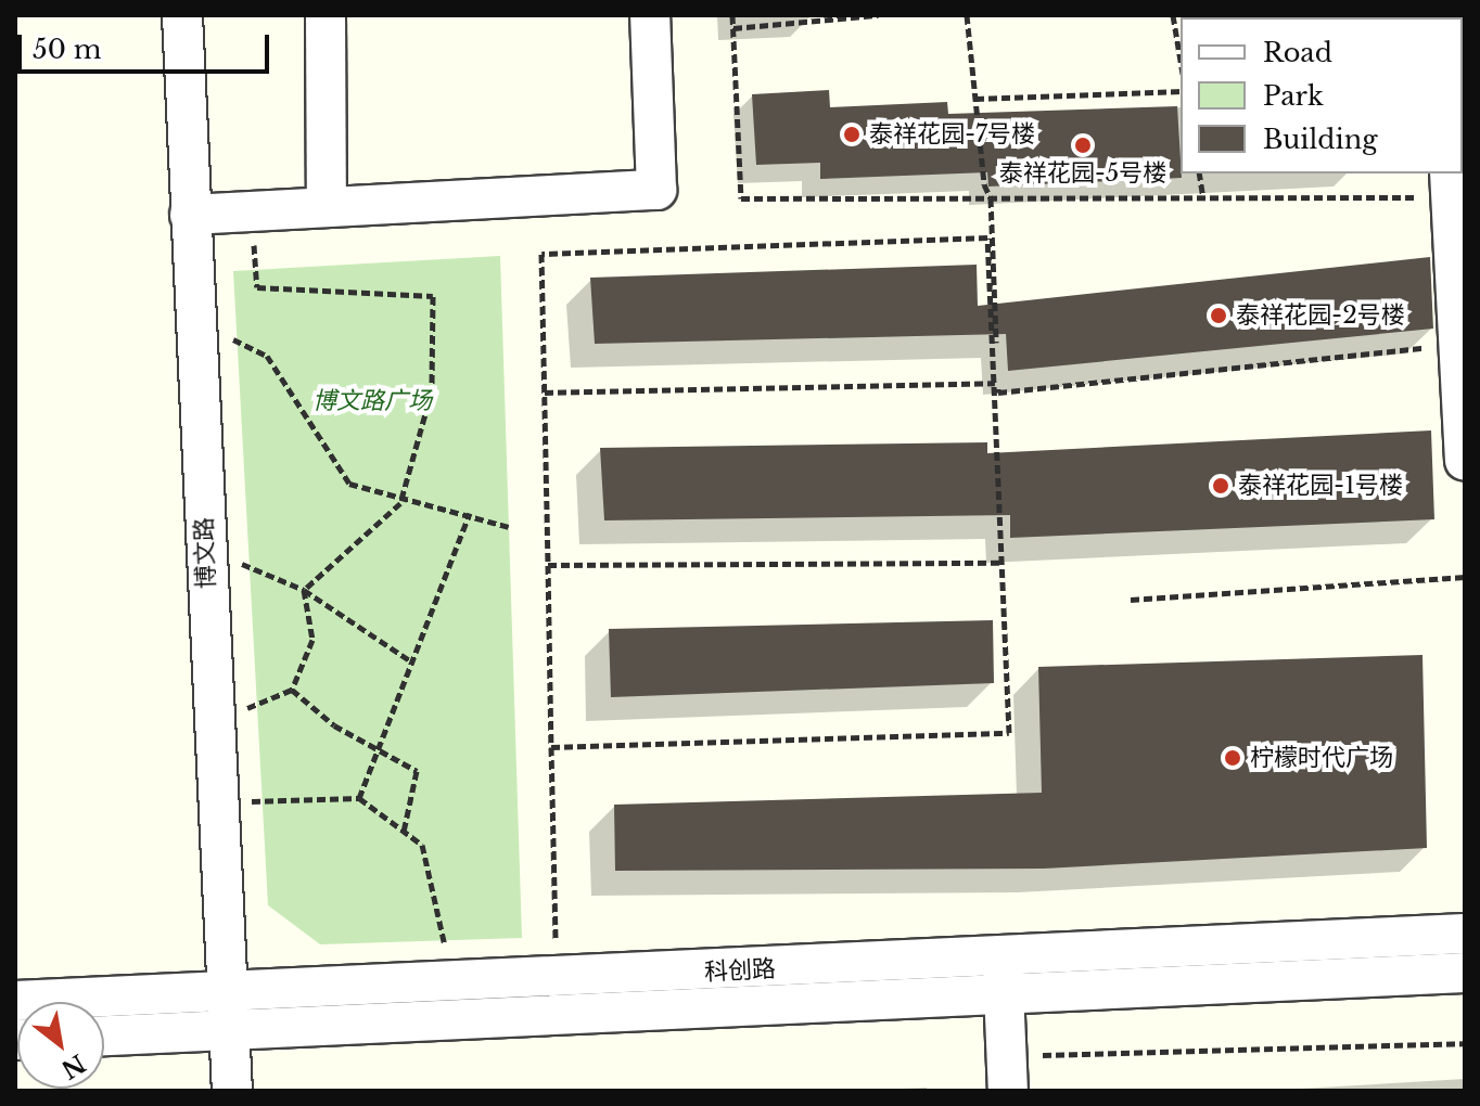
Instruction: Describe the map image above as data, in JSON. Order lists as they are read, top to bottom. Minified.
{"streets":{"street":["博文路","科创路"]},"crossings":[["博文路","科创路"]],"parks":["博文路广场"],"places":["泰祥花园-7号楼","泰祥花园-5号楼","泰祥花园-2号楼","泰祥花园-1号楼","柠檬时代广场"],"legend":["Road","Park","Building"],"scale_bar":"50 m","north":"bottom right"}
